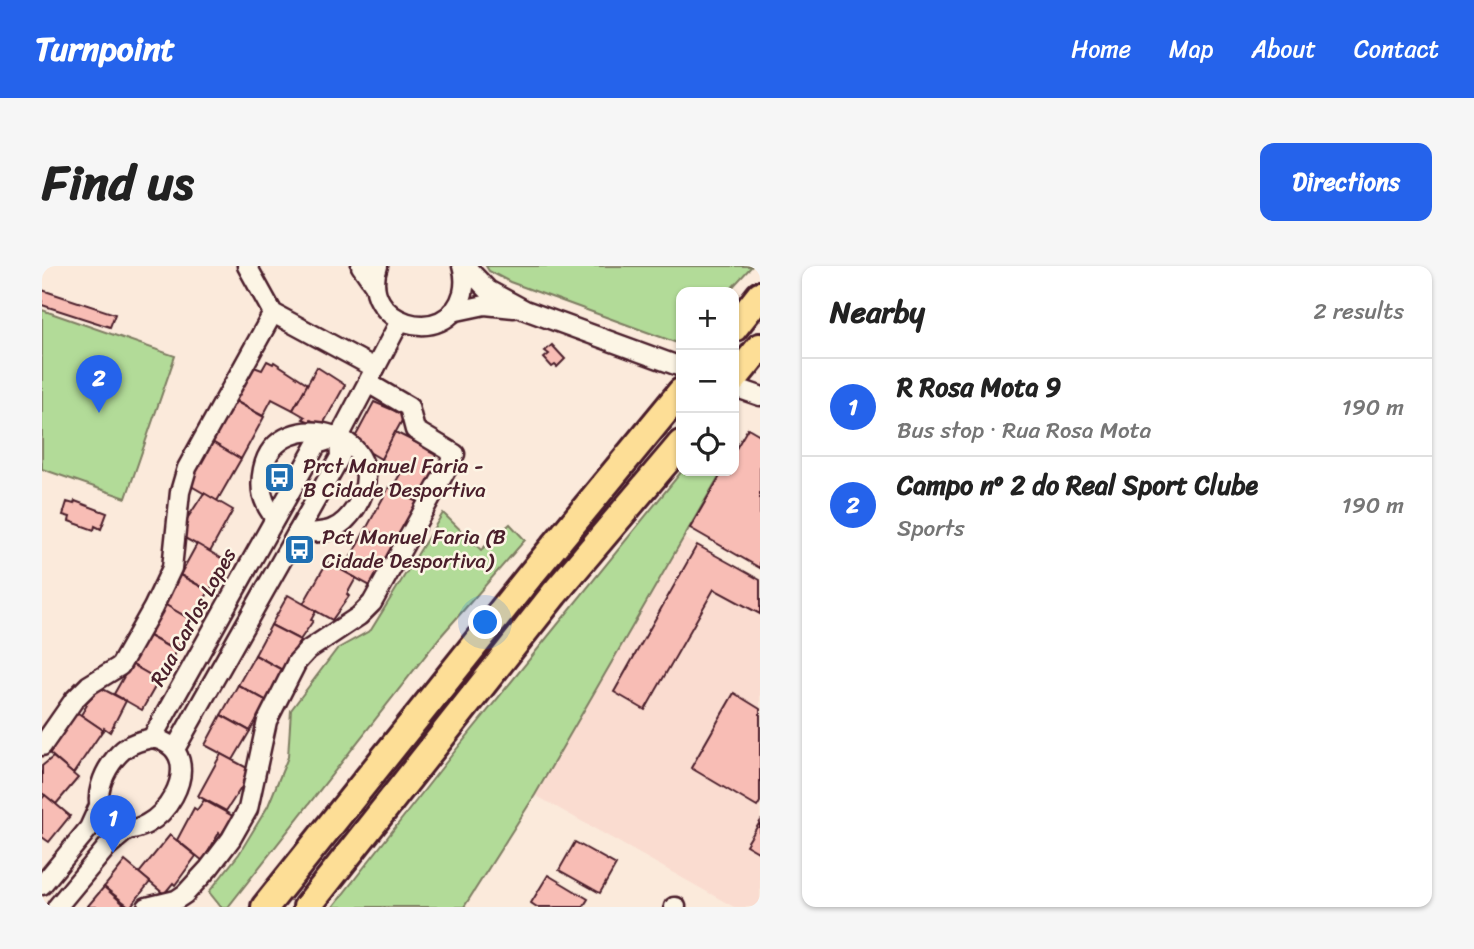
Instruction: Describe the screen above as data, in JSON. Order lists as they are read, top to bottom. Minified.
{"streets":{"street":["Rua Carlos Lopes"]},"places":{"bus stop":["Prct Manuel Faria - B Cidade Desportiva","Pct Manuel Faria (B Cidade Desportiva)"]},"page":{"header":"Turnpoint","nav":["Home","Map","About","Contact"],"title":"Find us","buttons":"Directions","heading":["Nearby","2 results"],"map_buttons":["+","−"],"pins":["2","1"],"list":[{"mark":"1","name":"R Rosa Mota 9","note":"Bus stop · Rua Rosa Mota","value":"190 m"},{"mark":"2","name":"Campo nº 2 do Real Sport Clube","note":"Sports","value":"190 m"}]}}
